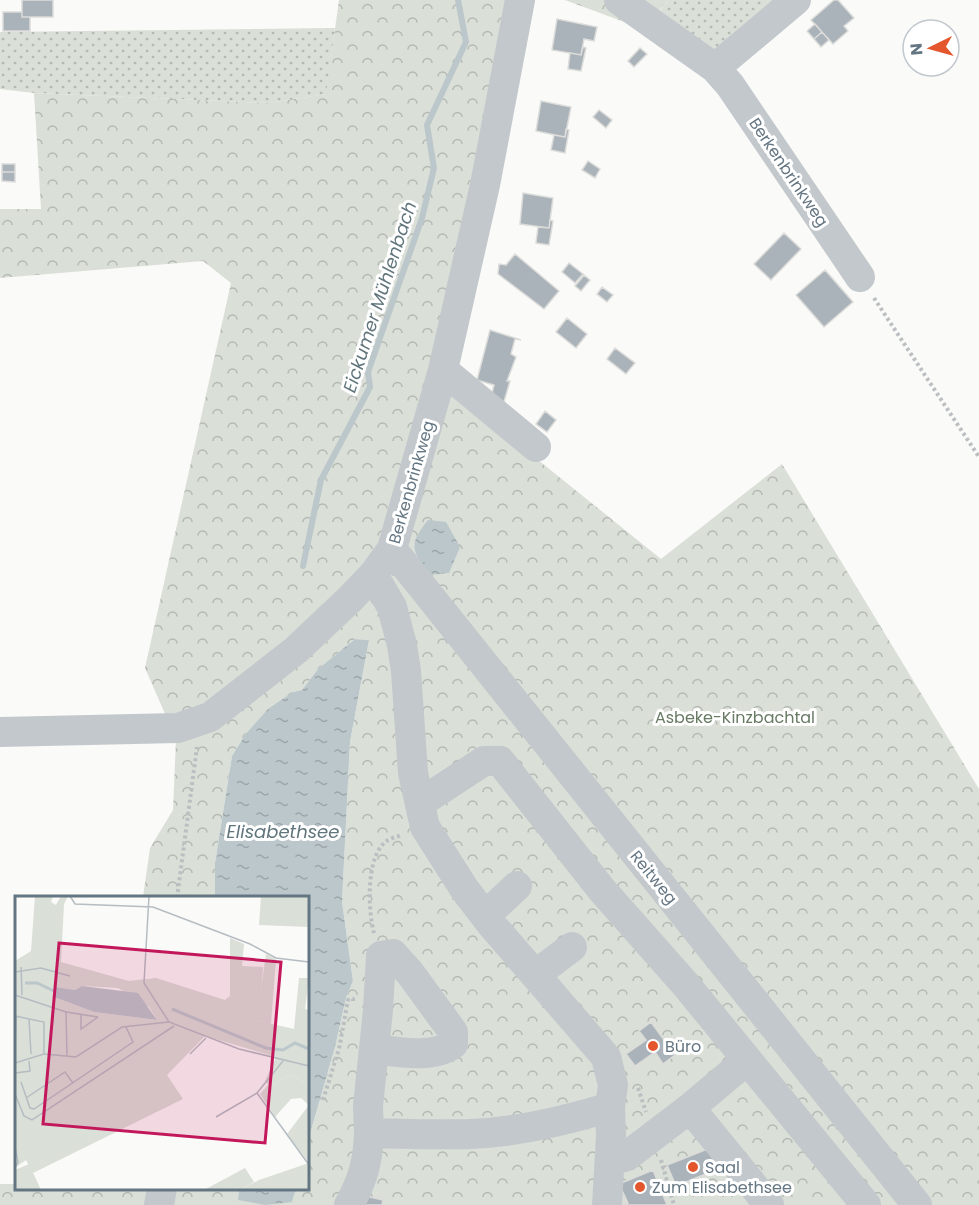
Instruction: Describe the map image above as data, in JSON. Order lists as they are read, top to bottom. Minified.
{"streets":{"street":["Berkenbrinkweg","Reitweg"]},"crossings":[["Berkenbrinkweg","Reitweg"]],"water":["Eickumer Mühlenbach","Elisabethsee"],"parks":["Asbeke-Kinzbachtal"],"places":["Büro","Saal","Zum Elisabethsee"],"north":"left"}
